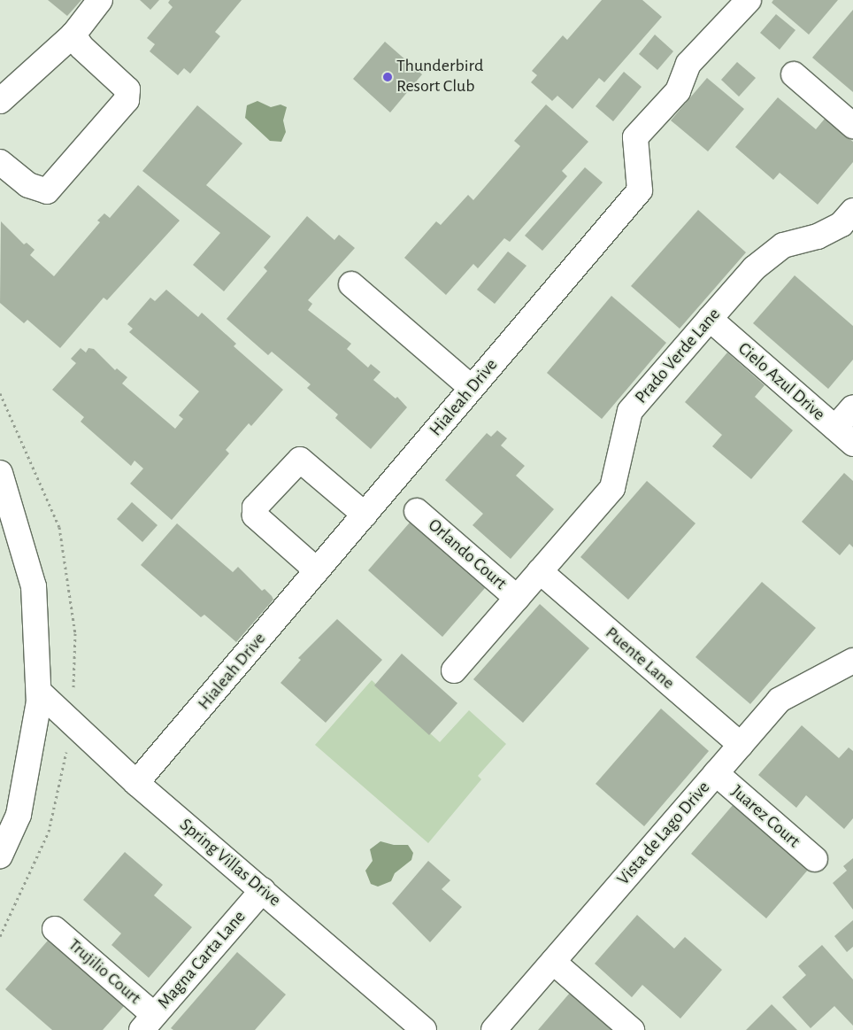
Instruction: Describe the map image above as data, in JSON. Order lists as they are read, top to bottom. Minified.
{"streets":{"street":["Prado Verde Lane","Cielo Azul Drive","Hialeah Drive","Orlando Court","Puente Lane","Juarez Court","Vista de Lago Drive","Spring Villas Drive","Magna Carta Lane","Trujilio Court"]},"crossings":[["Prado Verde Lane","Cielo Azul Drive"],["Prado Verde Lane","Orlando Court"],["Prado Verde Lane","Puente Lane"],["Hialeah Drive","Spring Villas Drive"],["Puente Lane","Vista de Lago Drive"],["Juarez Court","Vista de Lago Drive"],["Spring Villas Drive","Magna Carta Lane"],["Magna Carta Lane","Trujilio Court"]],"places":["Thunderbird Resort Club"]}
